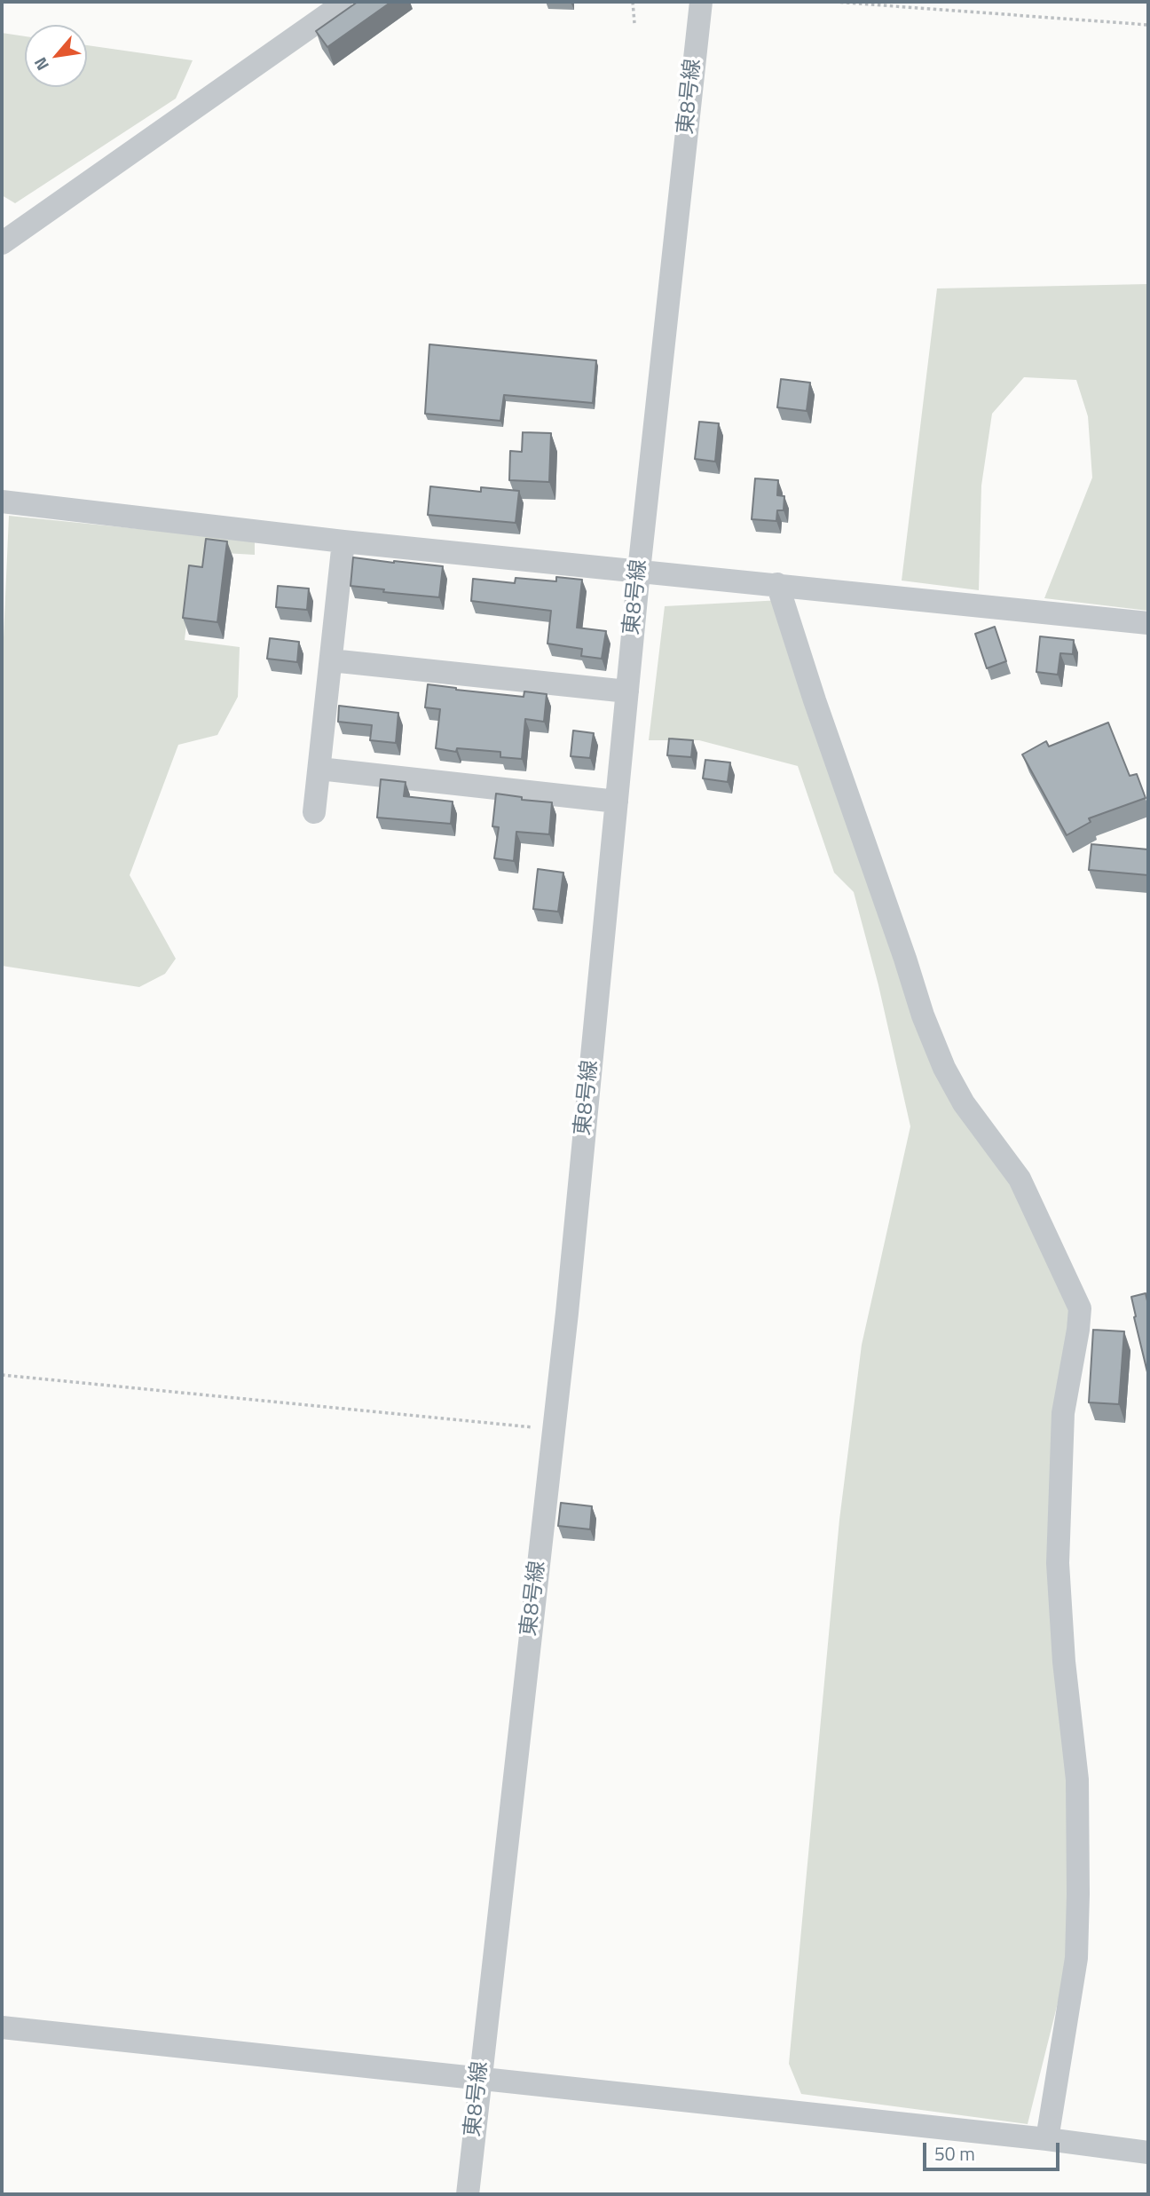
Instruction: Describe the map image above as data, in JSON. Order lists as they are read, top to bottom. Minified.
{"streets":{"street":["東8号線"]},"scale_bar":"50 m","north":"bottom left"}
